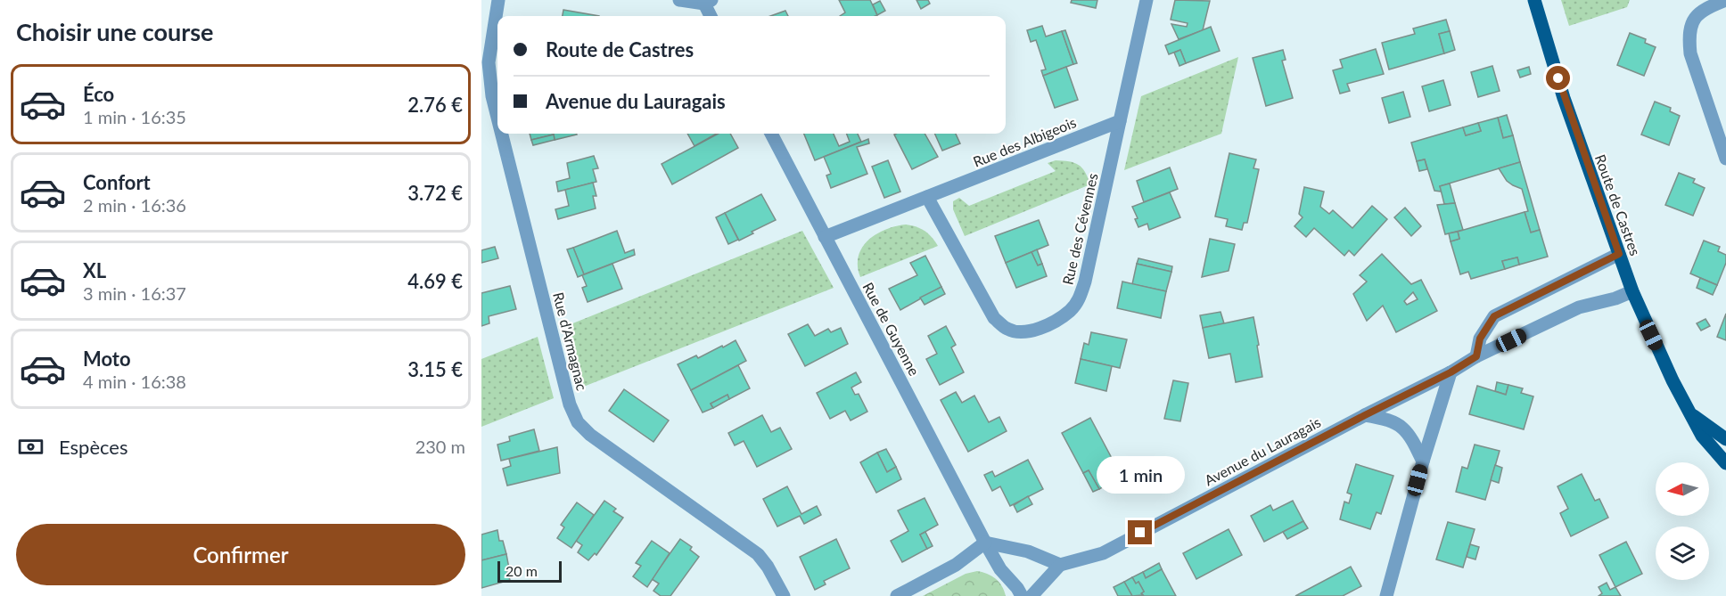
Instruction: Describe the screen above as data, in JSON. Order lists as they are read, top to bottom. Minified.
{"streets":{"main road":["Route de Castres"],"street":["Rue des Albigeois","Rue des Cévennes","Rue de Guyenne","Rue d'Armagnac","Avenue du Lauragais"]},"crossings":[["Rue des Albigeois","Rue des Cévennes"],["Rue des Albigeois","Rue de Guyenne"],["Route de Castres","Avenue du Lauragais"]],"scale_bar":"20 m","north":"left","page":{"heading":"Choisir une course","banner":["Route de Castres","Avenue du Lauragais"],"list":[{"name":"Éco","note":"1 min · 16:35","value":"2.76 €"},{"name":"Confort","note":"2 min · 16:36","value":"3.72 €"},{"name":"XL","note":"3 min · 16:37","value":"4.69 €"},{"name":"Moto","note":"4 min · 16:38","value":"3.15 €"}],"pay":["Espèces","230 m"],"bubble":"1 min","buttons":"Confirmer","scale":"20 m"}}
